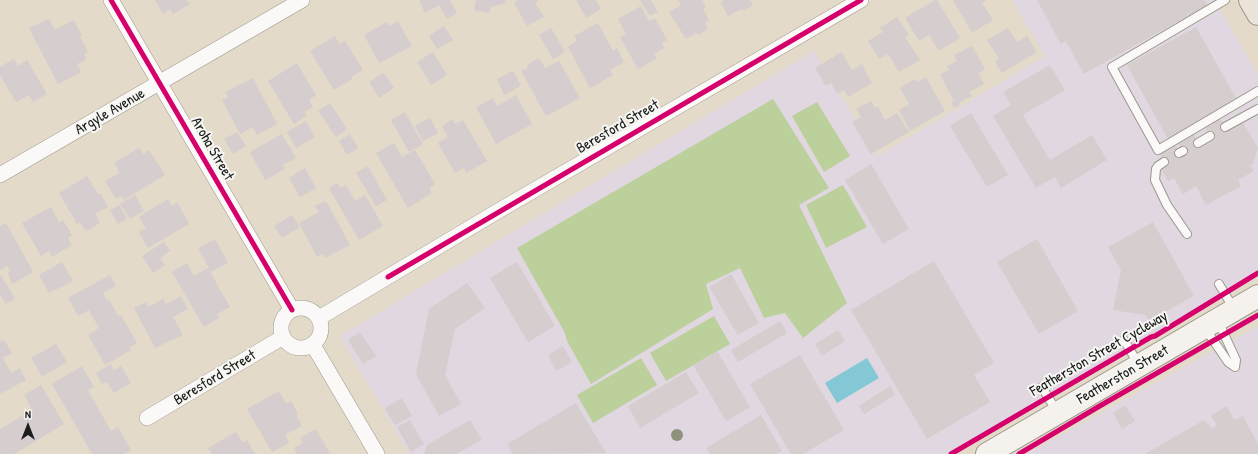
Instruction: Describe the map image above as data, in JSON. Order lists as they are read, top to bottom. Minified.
{"streets":{"main road":["Featherston Street"],"street":["Argyle Avenue","Beresford Street","Aroha Street"],"cycle path":["Featherston Street Cycleway"]},"crossings":[["Argyle Avenue","Aroha Street"],["Beresford Street","Aroha Street"]],"north":"top"}
